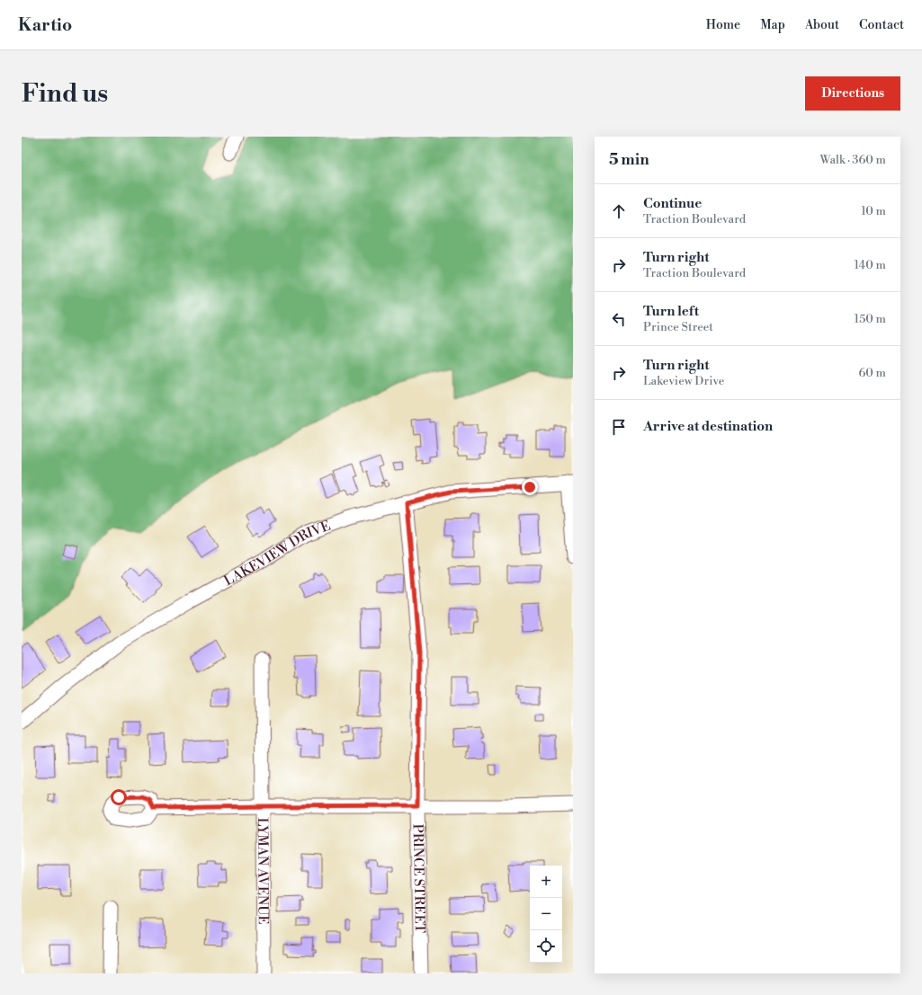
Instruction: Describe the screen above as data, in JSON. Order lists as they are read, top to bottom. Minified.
{"streets":{"street":["LAKEVIEW DRIVE","LYMAN AVENUE","PRINCE STREET"]},"crossings":[["LAKEVIEW DRIVE","PRINCE STREET"]],"page":{"header":"Kartio","nav":["Home","Map","About","Contact"],"buttons":"Directions","title":"Find us","heading":["5 min","Walk · 360 m"],"list":[["Continue","Traction Boulevard","10 m"],["Turn right","Traction Boulevard","140 m"],["Turn left","Prince Street","150 m"],["Turn right","Lakeview Drive","60 m"],"Arrive at destination"],"map_buttons":["+","−"]}}
